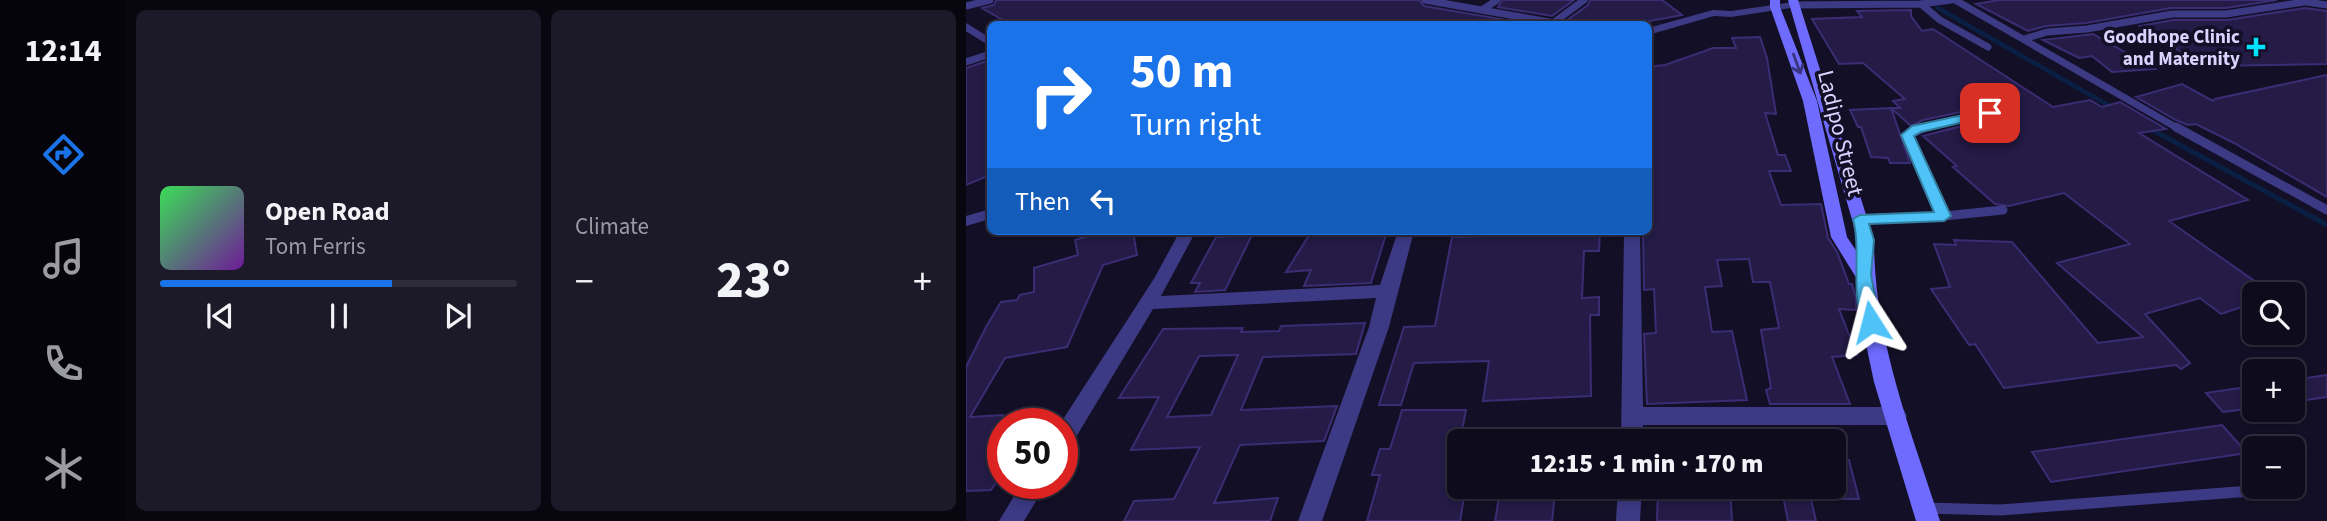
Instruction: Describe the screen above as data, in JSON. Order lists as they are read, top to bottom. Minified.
{"streets":{"main road":["Ladipo Street"]},"places":{"health":["Goodhope Clinic and Maternity"]},"page":{"tabs":"12:14","tile":"Climate","turn":["50 m","Turn right"],"then":"Then","song":["Open Road","Tom Ferris"],"heat":["−","23°","+"],"map_buttons":["+","−"],"limit":"50","trip":"12:15 · 1 min · 170 m"}}
